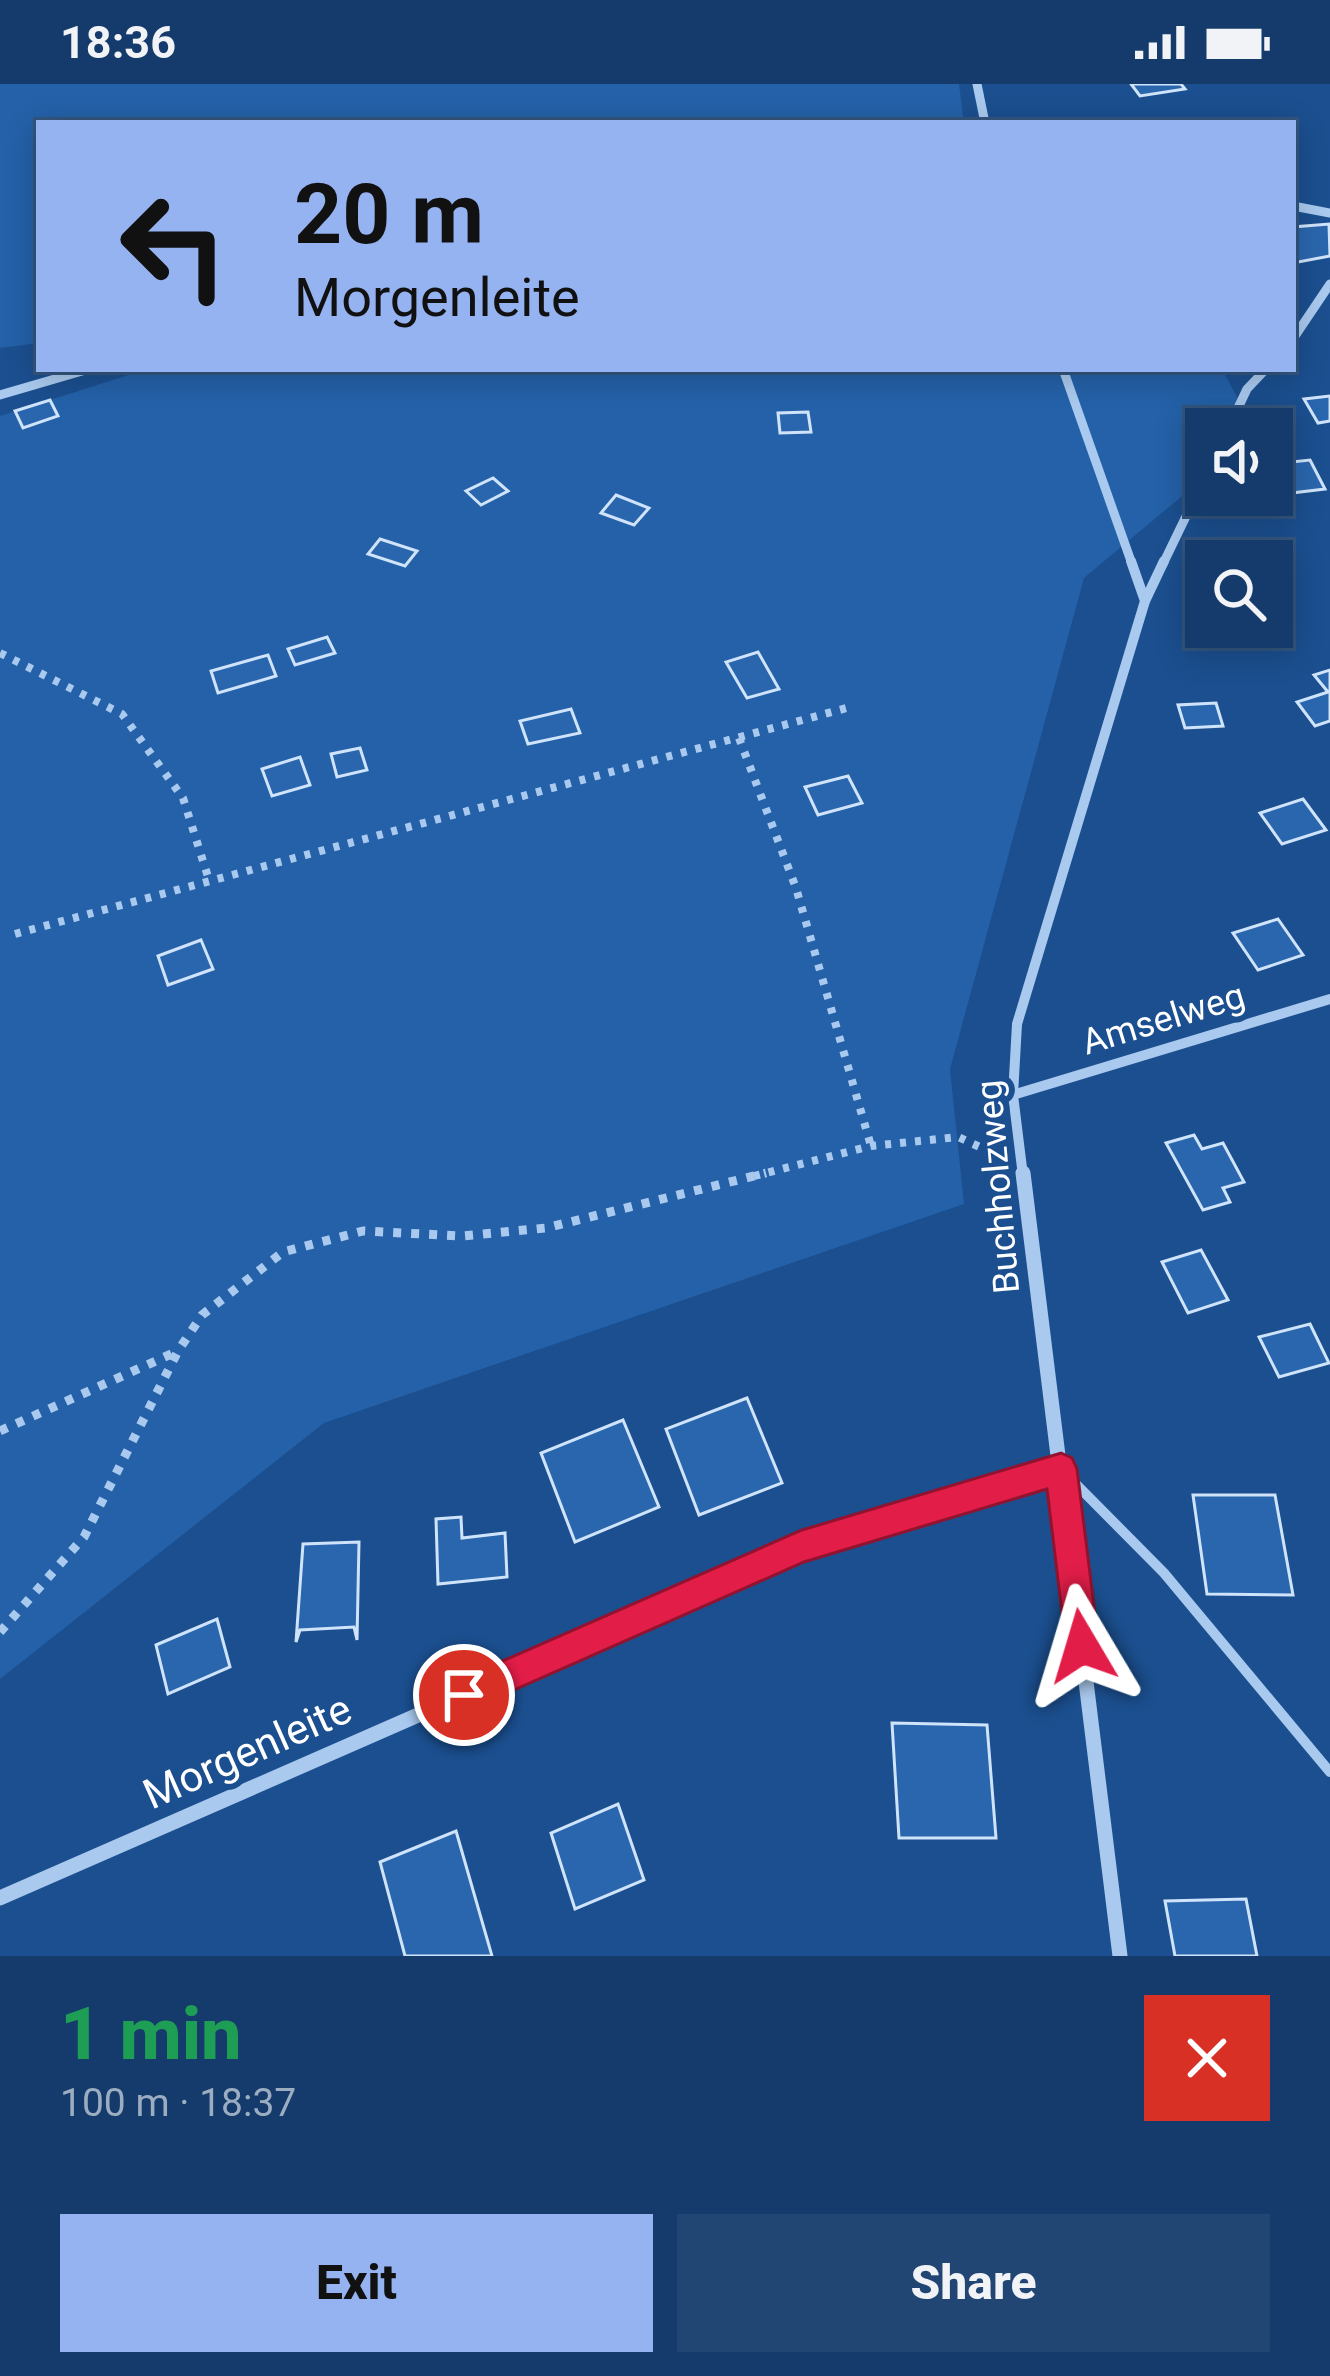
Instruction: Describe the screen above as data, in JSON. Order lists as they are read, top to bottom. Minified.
{"streets":{"street":["Amselweg","Buchholzweg","Morgenleite"]},"crossings":[["Amselweg","Buchholzweg"],["Buchholzweg","Morgenleite"]],"page":{"status":"18:36","turn":["20 m","Morgenleite"],"heading":["1 min","100 m · 18:37"],"buttons":["Exit","Share"]}}
